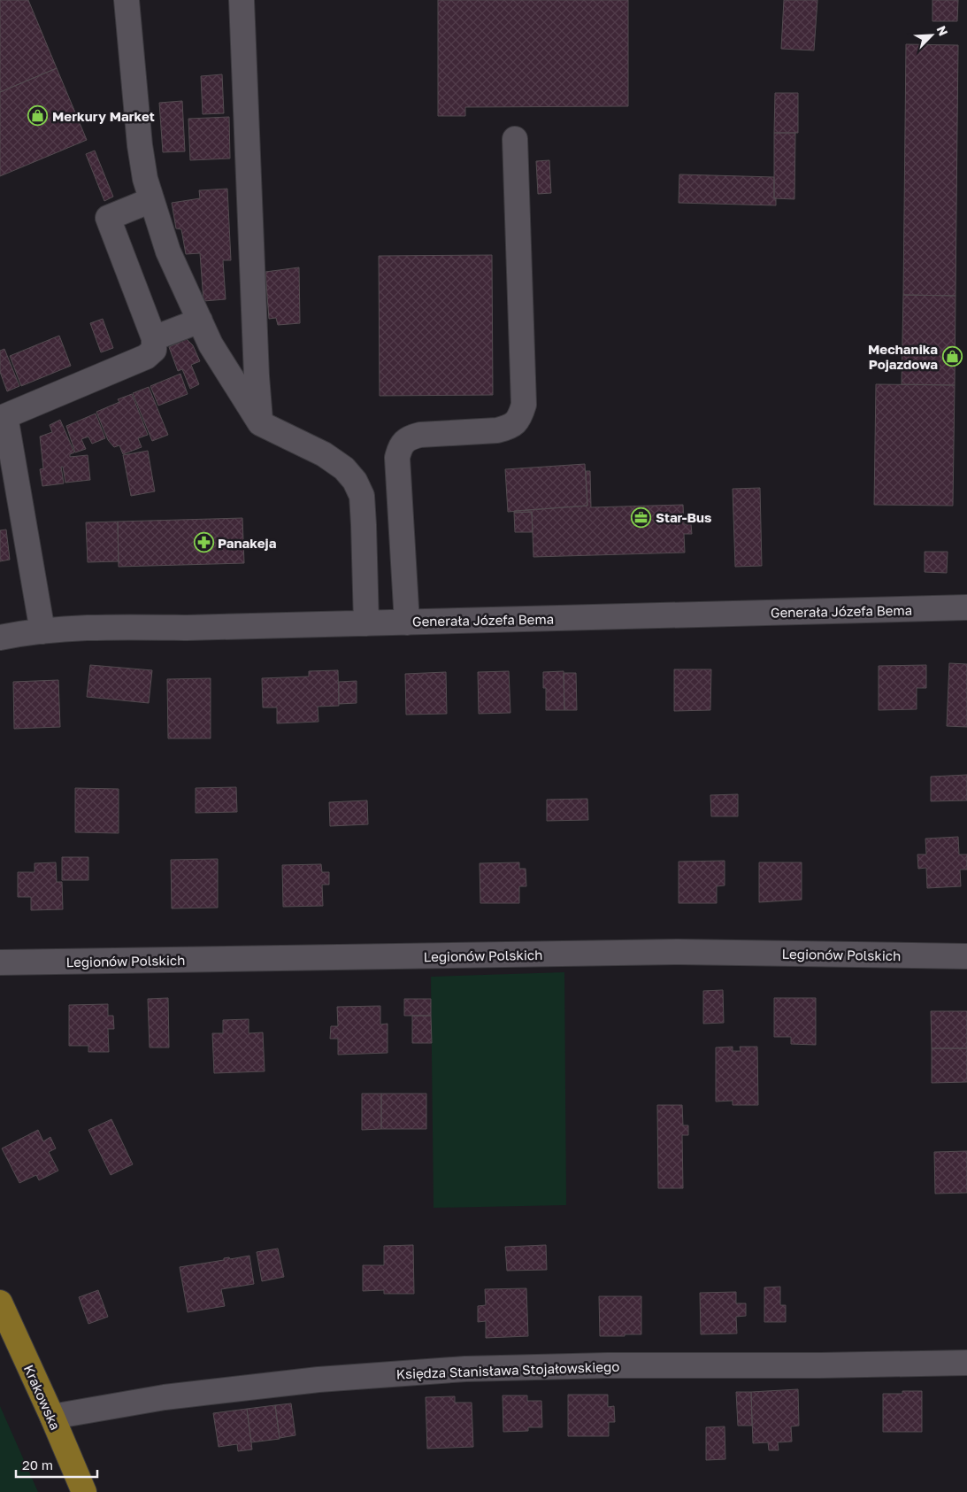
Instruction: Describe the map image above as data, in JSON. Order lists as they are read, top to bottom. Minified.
{"streets":{"main road":["Krakowska"],"street":["Generała Józefa Bema","Legionów Polskich","Księdza Stanisława Stojałowskiego"]},"crossings":[["Księdza Stanisława Stojałowskiego","Krakowska"]],"places":{"shop":["Merkury Market","Mechanika Pojazdowa"],"office":["Star-Bus"],"pharmacy":["Panakeja"]},"scale_bar":"20 m","north":"top right"}
